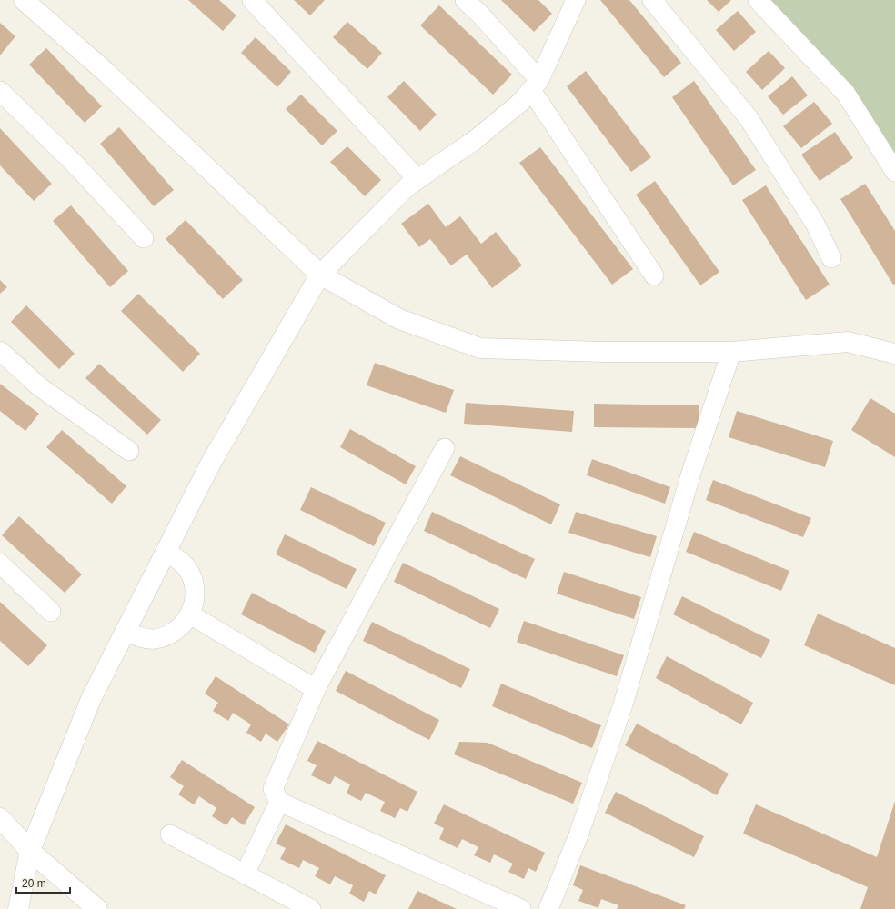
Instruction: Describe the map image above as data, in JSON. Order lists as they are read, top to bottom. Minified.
{"scale_bar":"20 m"}
